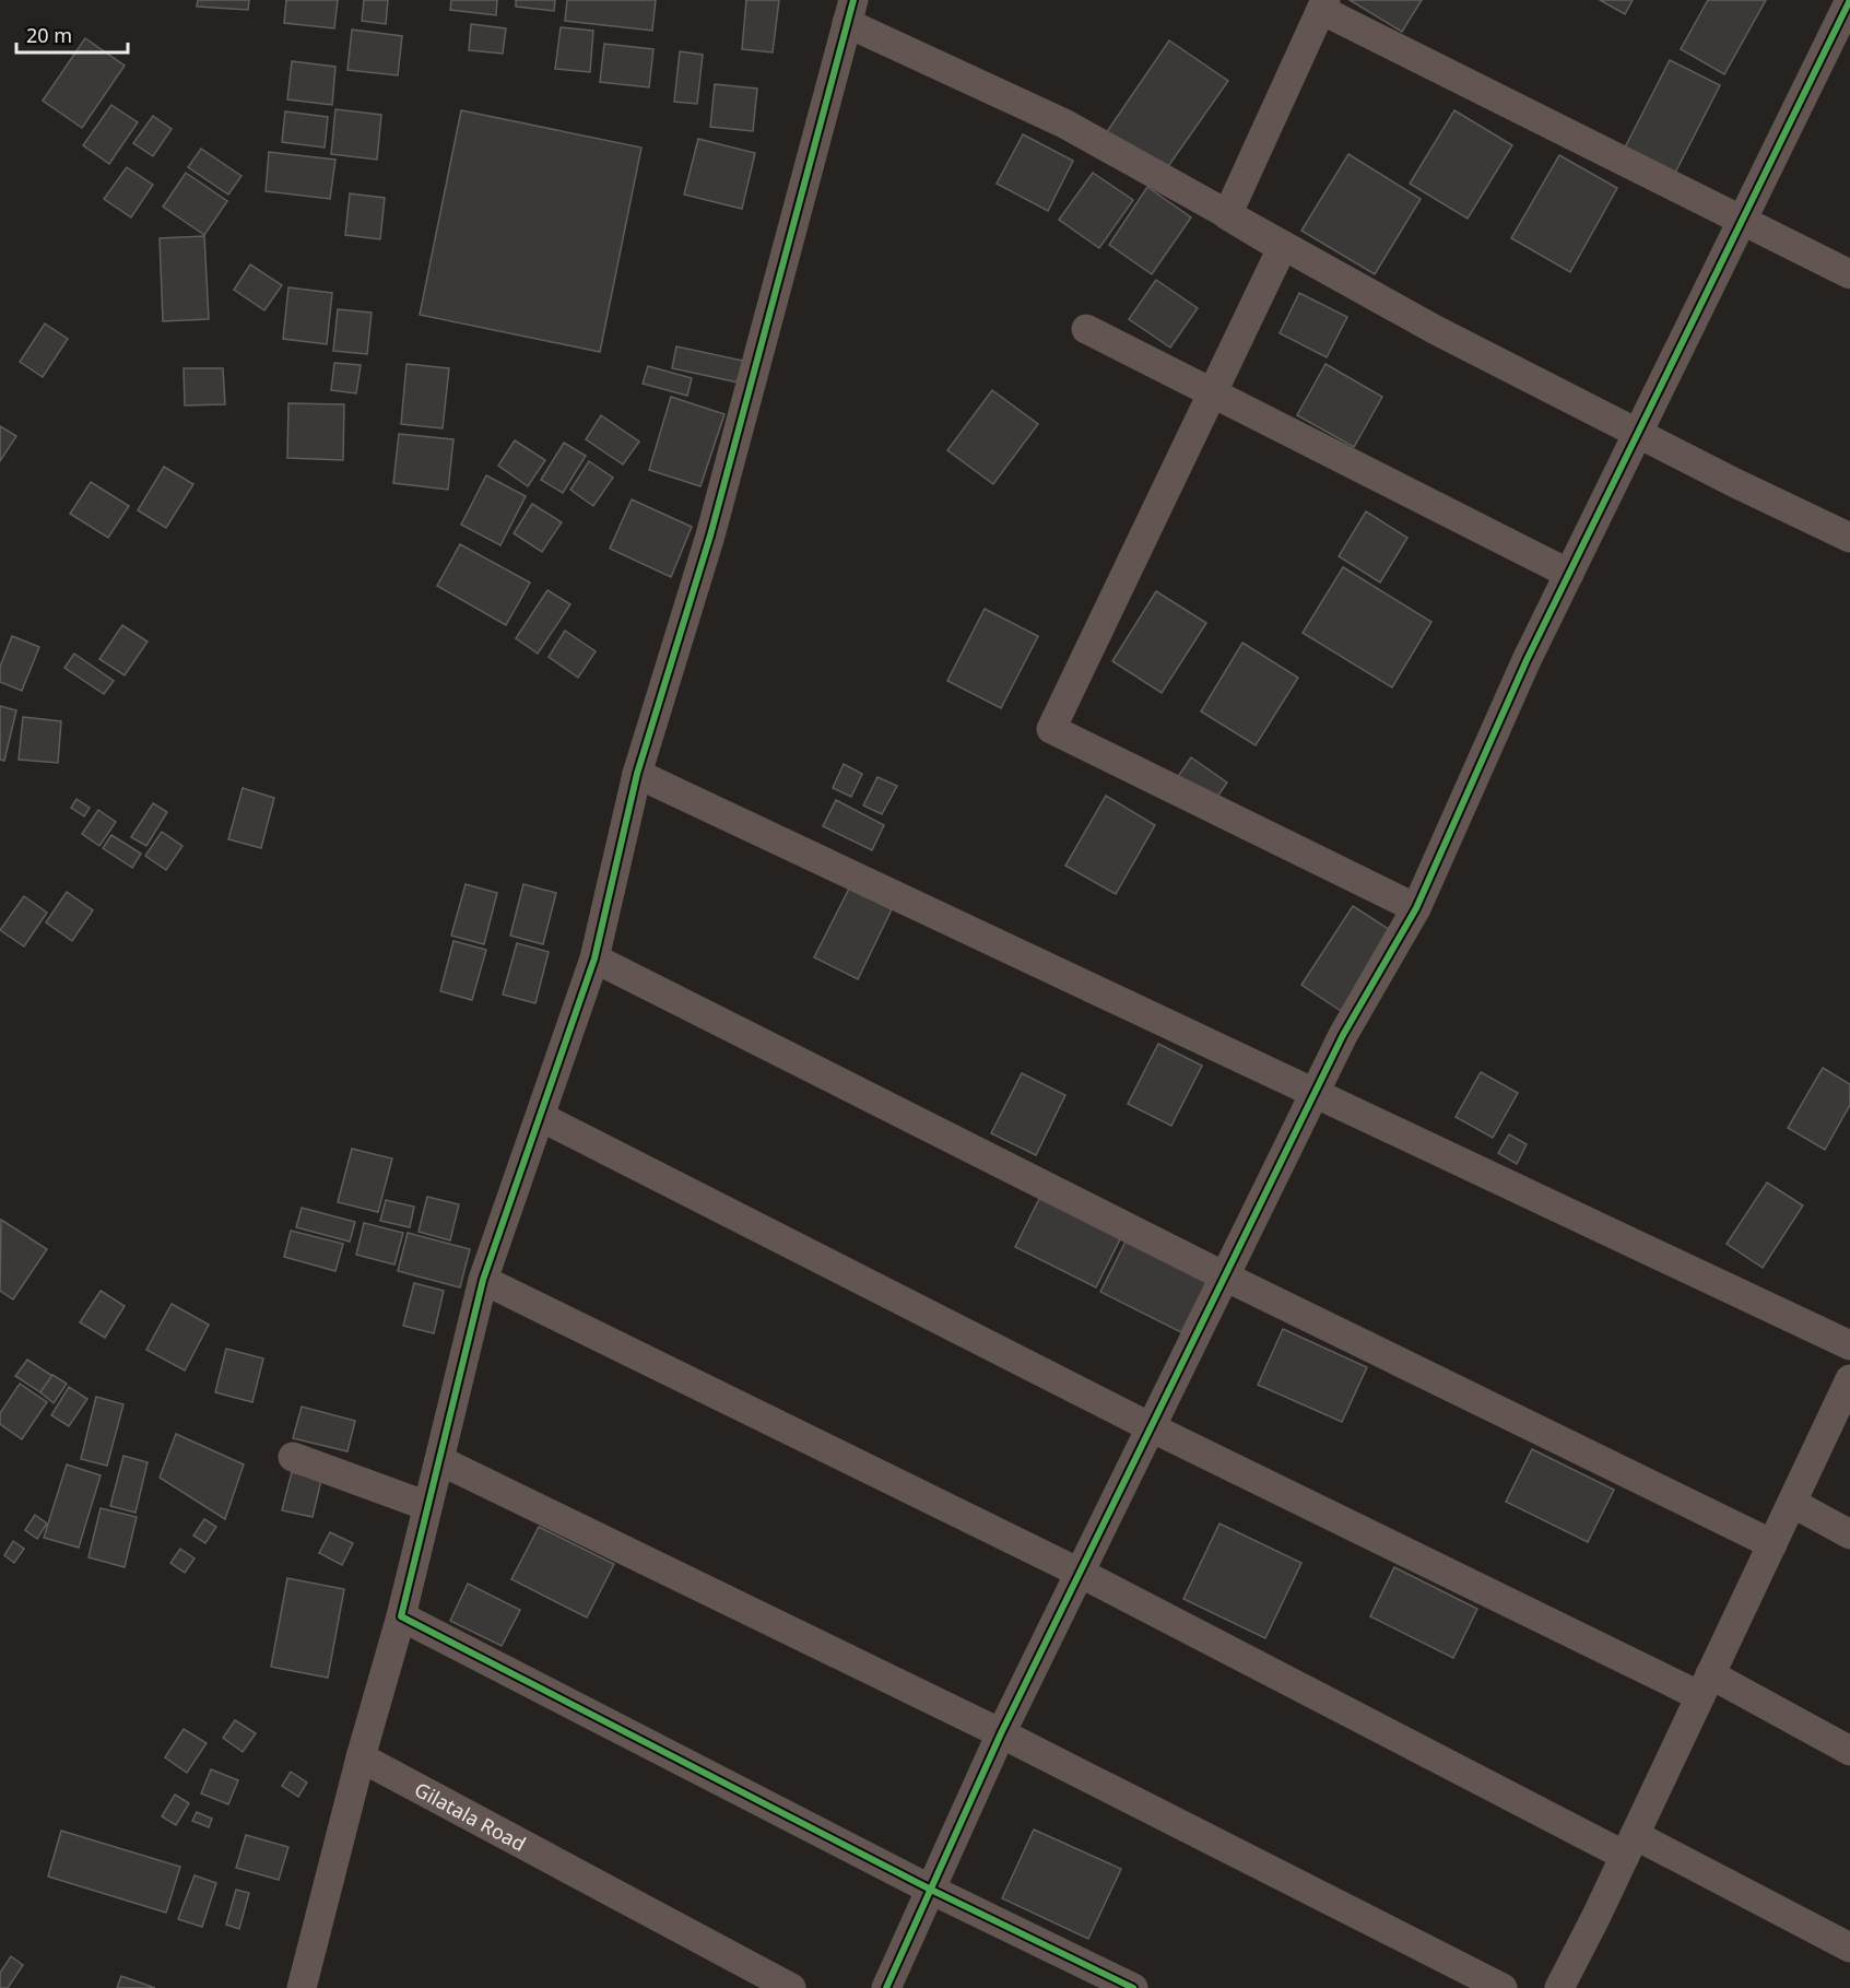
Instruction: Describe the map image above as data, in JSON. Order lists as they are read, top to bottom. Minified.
{"streets":{"street":["Gilatala Road"]},"scale_bar":"20 m"}
